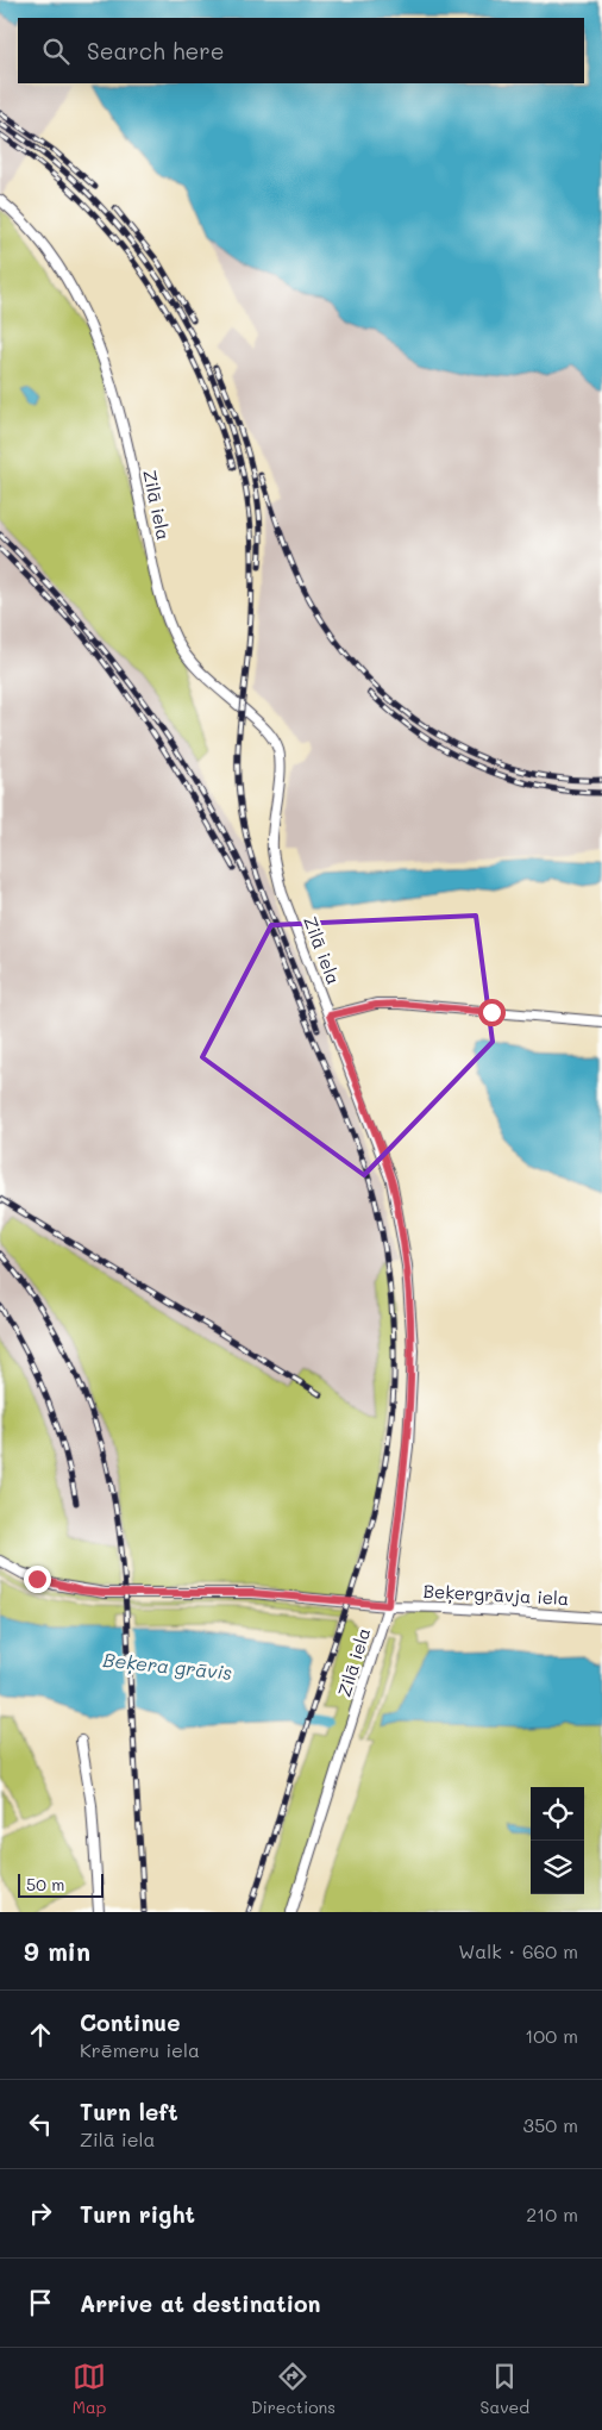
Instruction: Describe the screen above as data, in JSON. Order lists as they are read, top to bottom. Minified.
{"streets":{"street":["Zilā iela","Beķergrāvja iela"]},"crossings":[["Zilā iela","Beķergrāvja iela"]],"water":["Beķera grāvis"],"scale_bar":"50 m","page":{"search":"Search here","scale":"50 m","heading":["9 min","Walk · 660 m"],"list":[["Continue","Krēmeru iela","100 m"],["Turn left","Zilā iela","350 m"],["Turn right","210 m"],"Arrive at destination"],"nav":["Map","Directions","Saved"]}}
